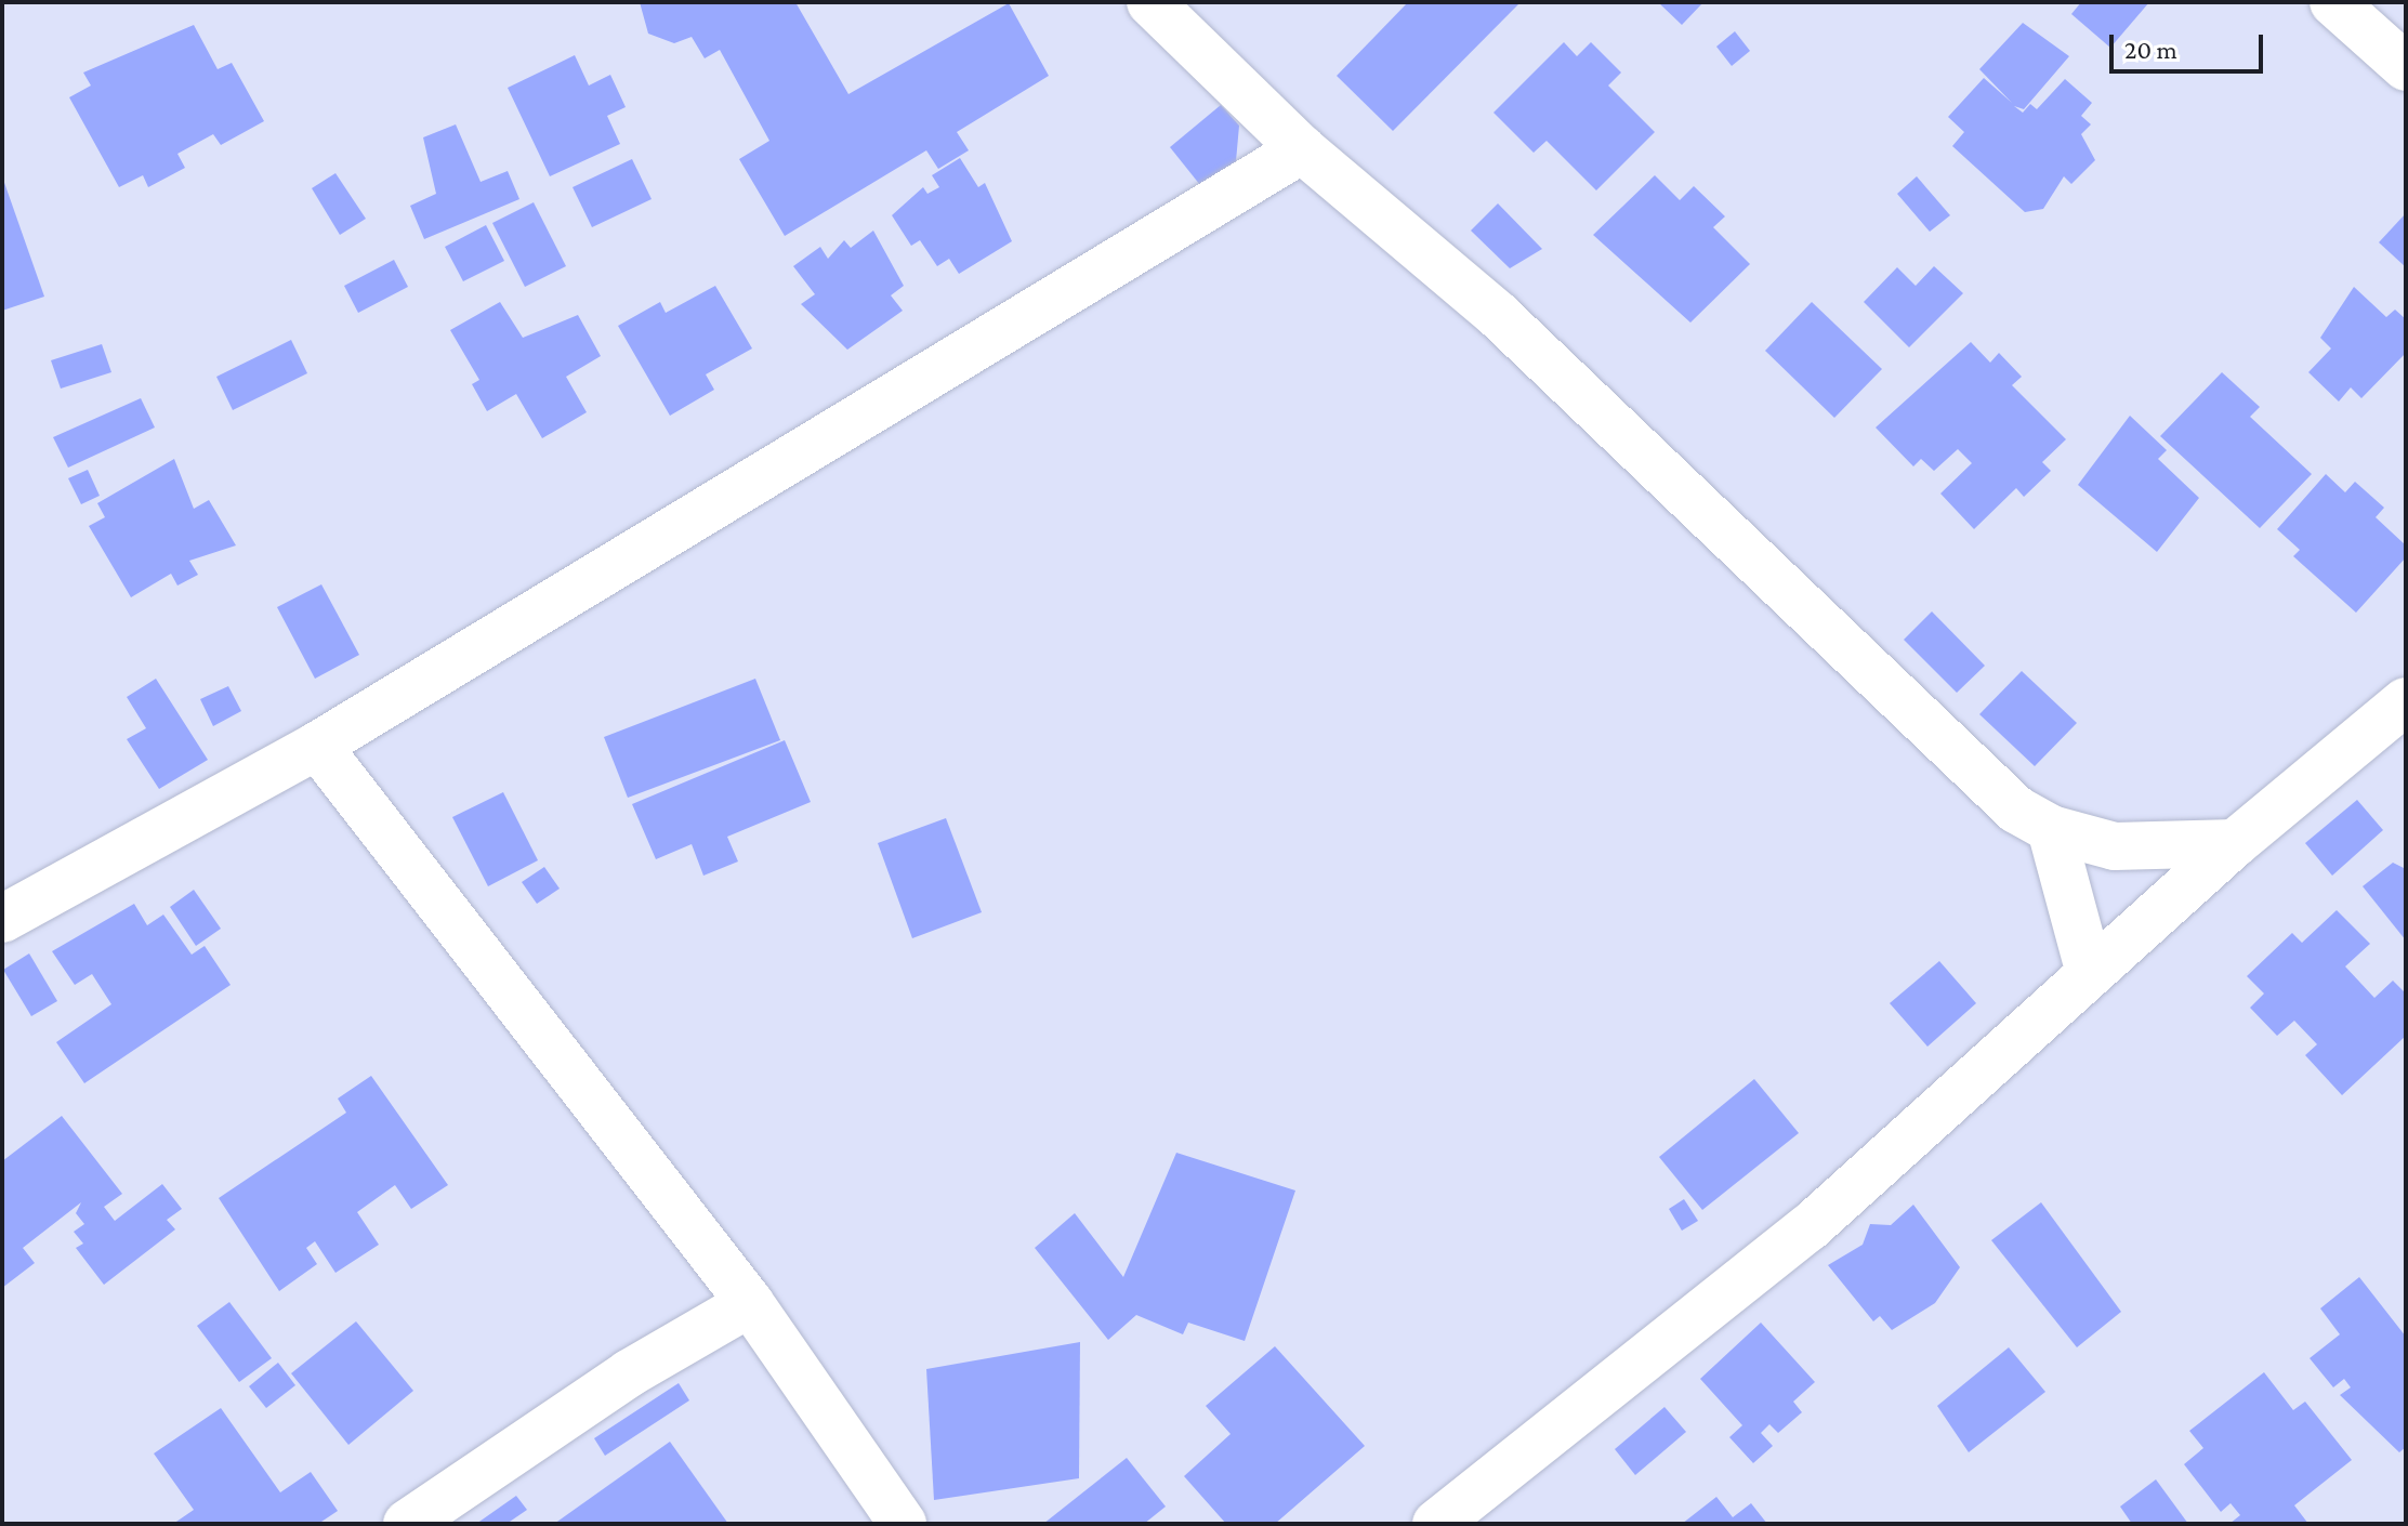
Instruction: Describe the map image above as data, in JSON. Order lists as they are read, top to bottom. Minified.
{"scale_bar":"20 m"}
